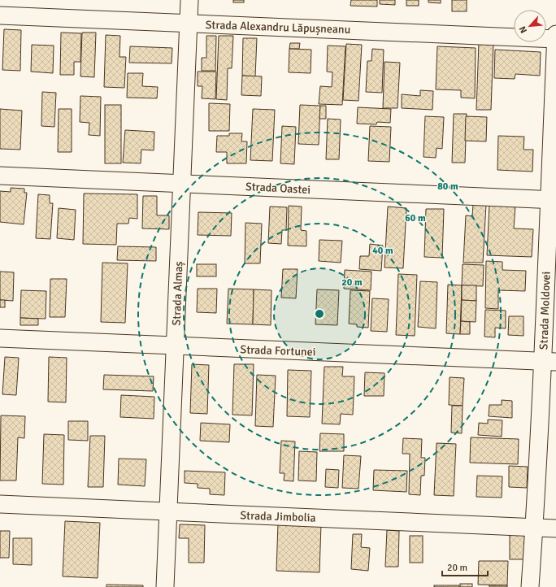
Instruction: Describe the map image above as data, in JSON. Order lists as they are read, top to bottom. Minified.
{"streets":{"street":["Strada Alexandru Lăpușneanu","Strada Oastei","Strada Almaș","Strada Moldovei","Strada Fortunei","Strada Jimbolia"]},"crossings":[["Strada Alexandru Lăpușneanu","Strada Almaș"],["Strada Alexandru Lăpușneanu","Strada Moldovei"],["Strada Oastei","Strada Almaș"],["Strada Oastei","Strada Moldovei"],["Strada Almaș","Strada Fortunei"],["Strada Almaș","Strada Jimbolia"],["Strada Moldovei","Strada Fortunei"],["Strada Moldovei","Strada Jimbolia"]],"scale_bar":"20 m","north":"bottom left","rings":["80 m","60 m","40 m","20 m"]}
